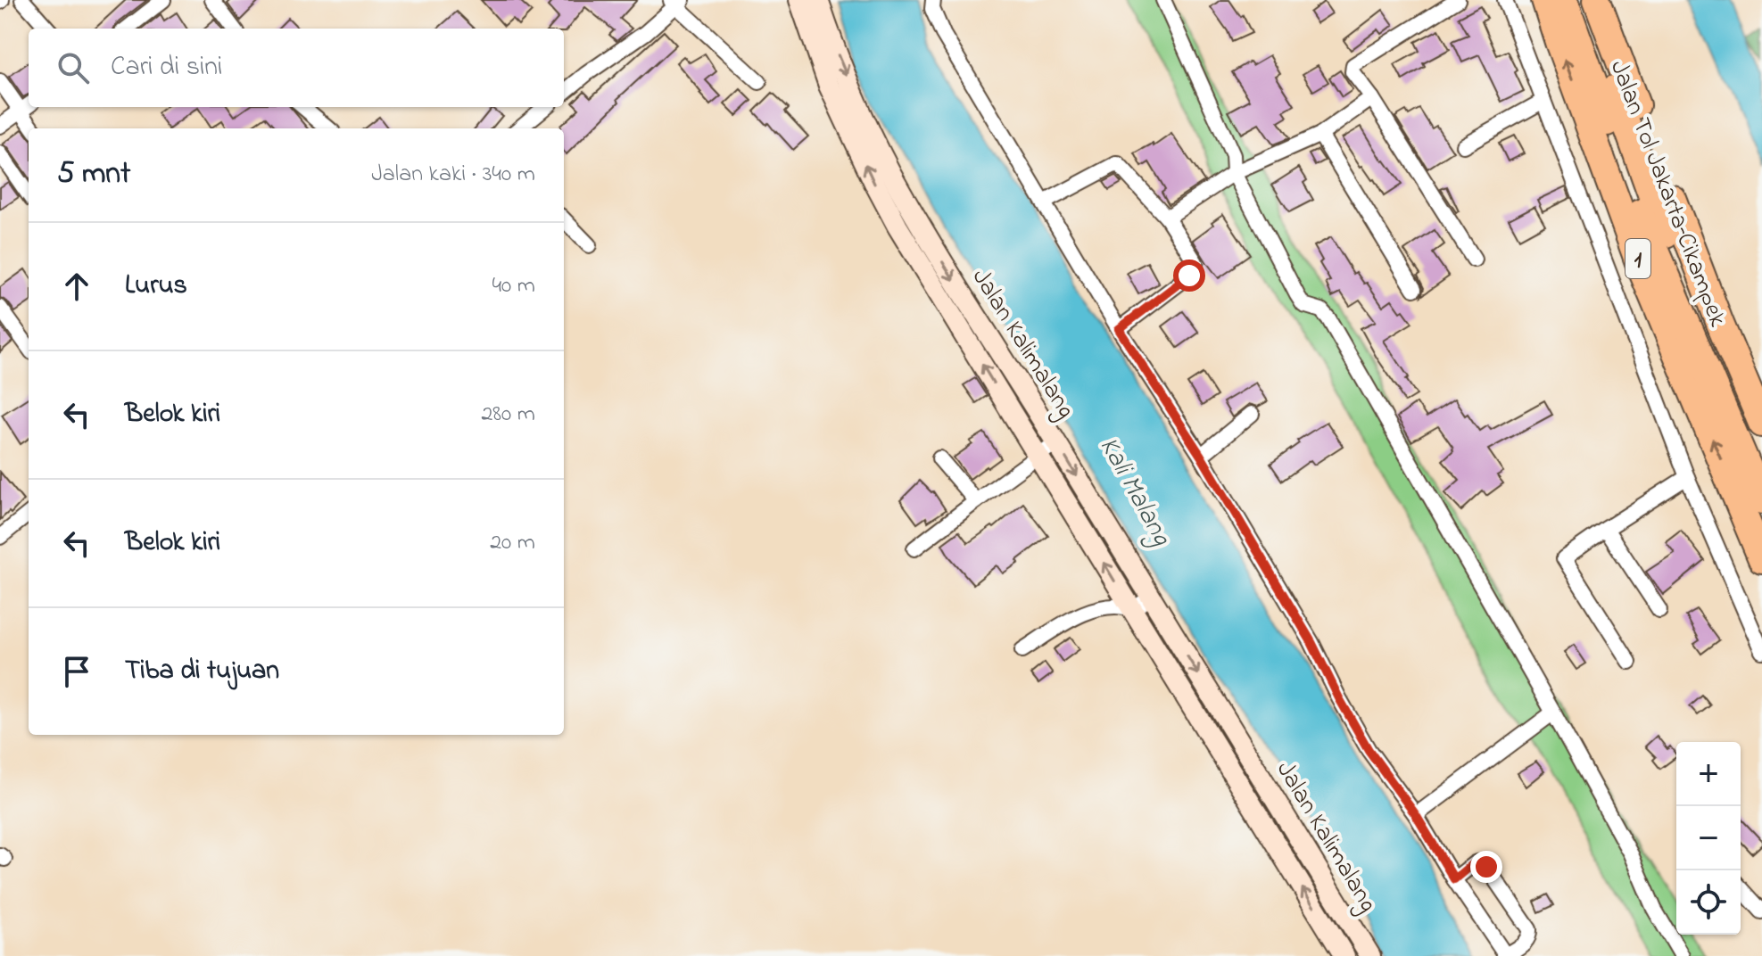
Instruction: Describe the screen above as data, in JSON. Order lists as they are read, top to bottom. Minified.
{"streets":{"highway":["Jalan Tol Jakarta–Cikampek","1"],"main road":["Jalan Kalimalang"]},"water":["Kali Malang"],"page":{"search":"Cari di sini","heading":["5 mnt","Jalan kaki · 340 m"],"list":[["Lurus","40 m"],["Belok kiri","280 m"],["Belok kiri","20 m"],"Tiba di tujuan"],"map_buttons":["+","−"]}}
